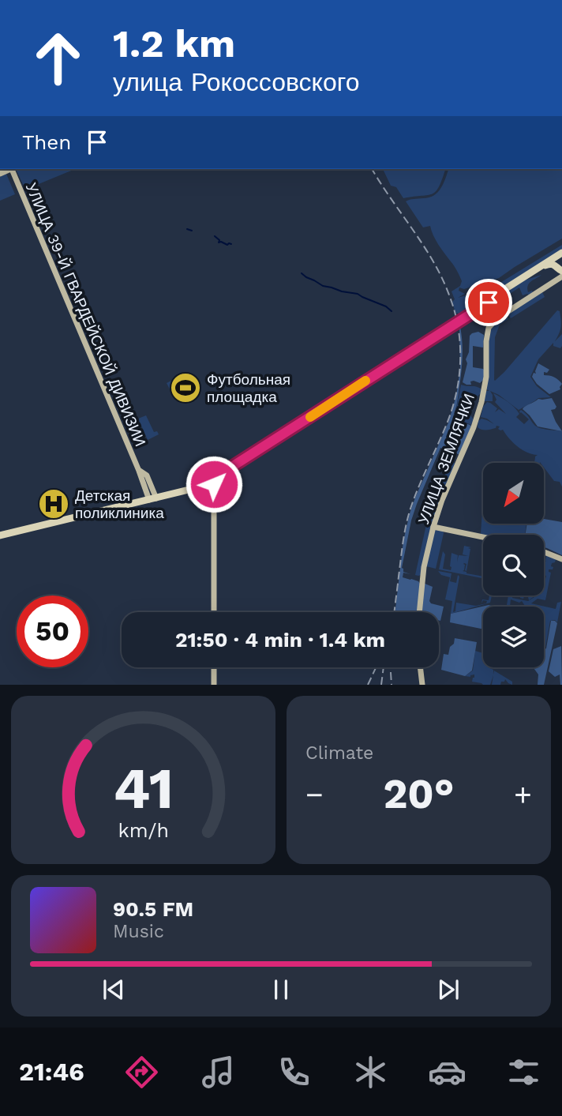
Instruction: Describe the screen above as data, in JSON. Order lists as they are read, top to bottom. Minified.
{"streets":{"main road":["УЛИЦА 39-Й ГВАРДЕЙСКОЙ ДИВИЗИИ","УЛИЦА ЗЕМЛЯЧКИ"]},"places":{"sports":["Футбольная площадка"],"hospital":["Детская поликлиника"]},"north":"bottom left","page":{"turn":["1.2 km","улица Рокоссовского"],"then":"Then","limit":"50","trip":"21:50 · 4 min · 1.4 km","tile":"Climate","heat":["−","20°","+"],"song":["90.5 FM","Music"],"tabs":"21:46","gauge":["41","km/h"]}}
